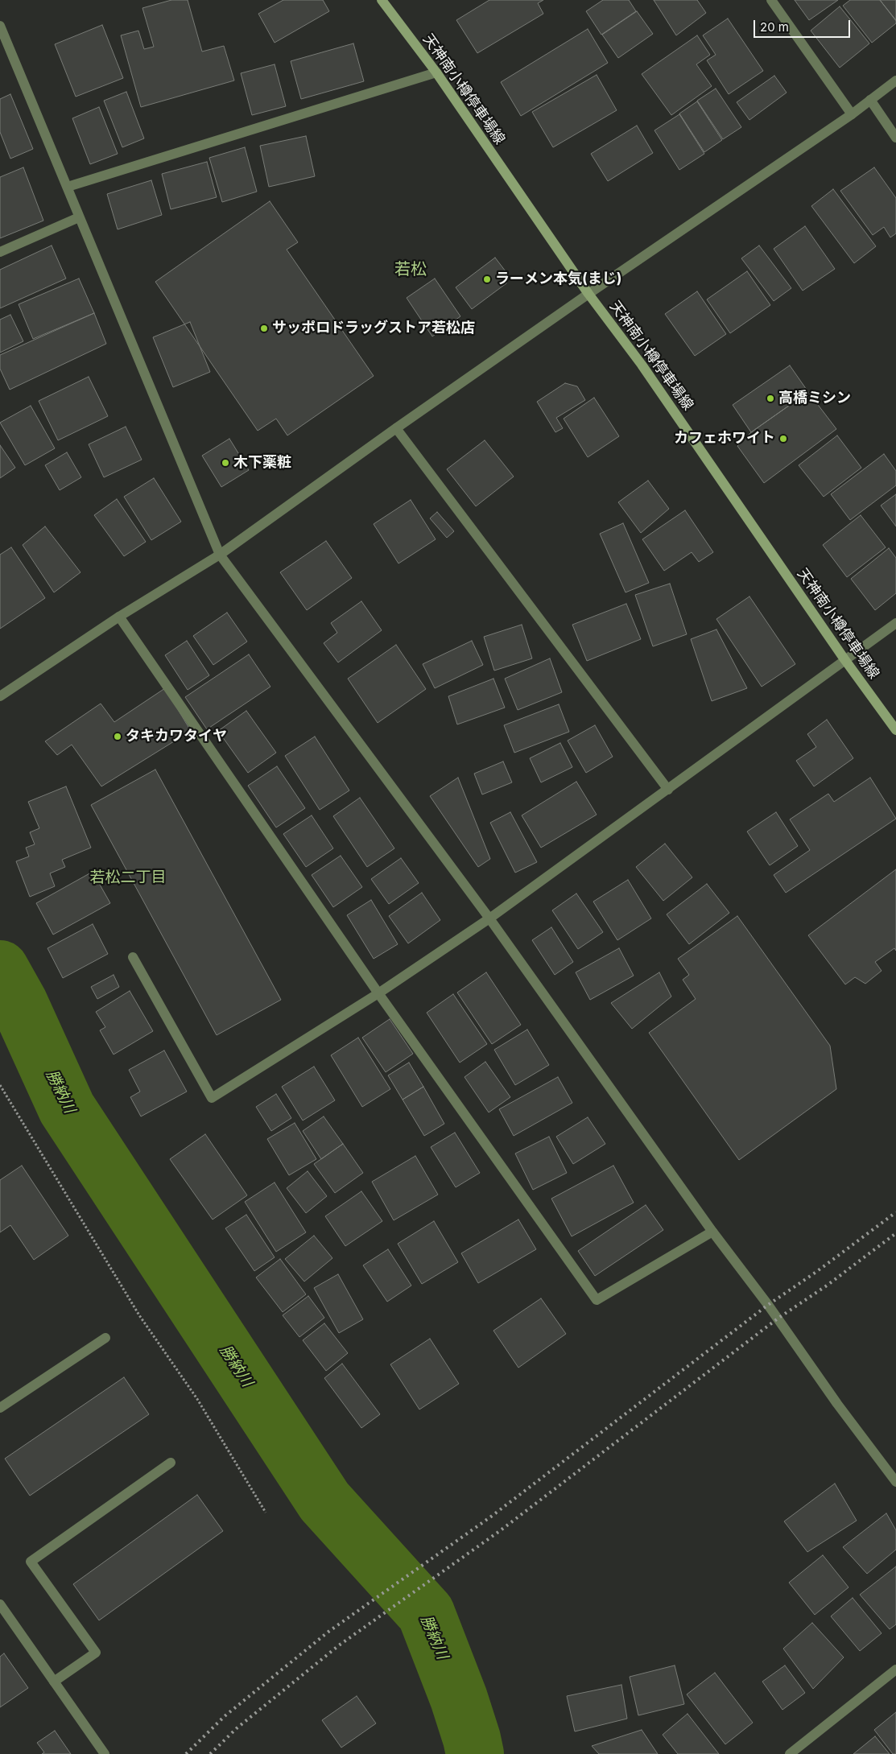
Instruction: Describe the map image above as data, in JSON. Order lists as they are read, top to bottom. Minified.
{"streets":{"main road":["天神南小樽停車場線"]},"districts":["若松","若松二丁目"],"water":["勝納川"],"places":["ラーメン本気(まじ)","サッポロドラッグストア若松店","高橋ミシン","カフェホワイト","木下薬粧","タキカワタイヤ"],"scale_bar":"20 m"}
